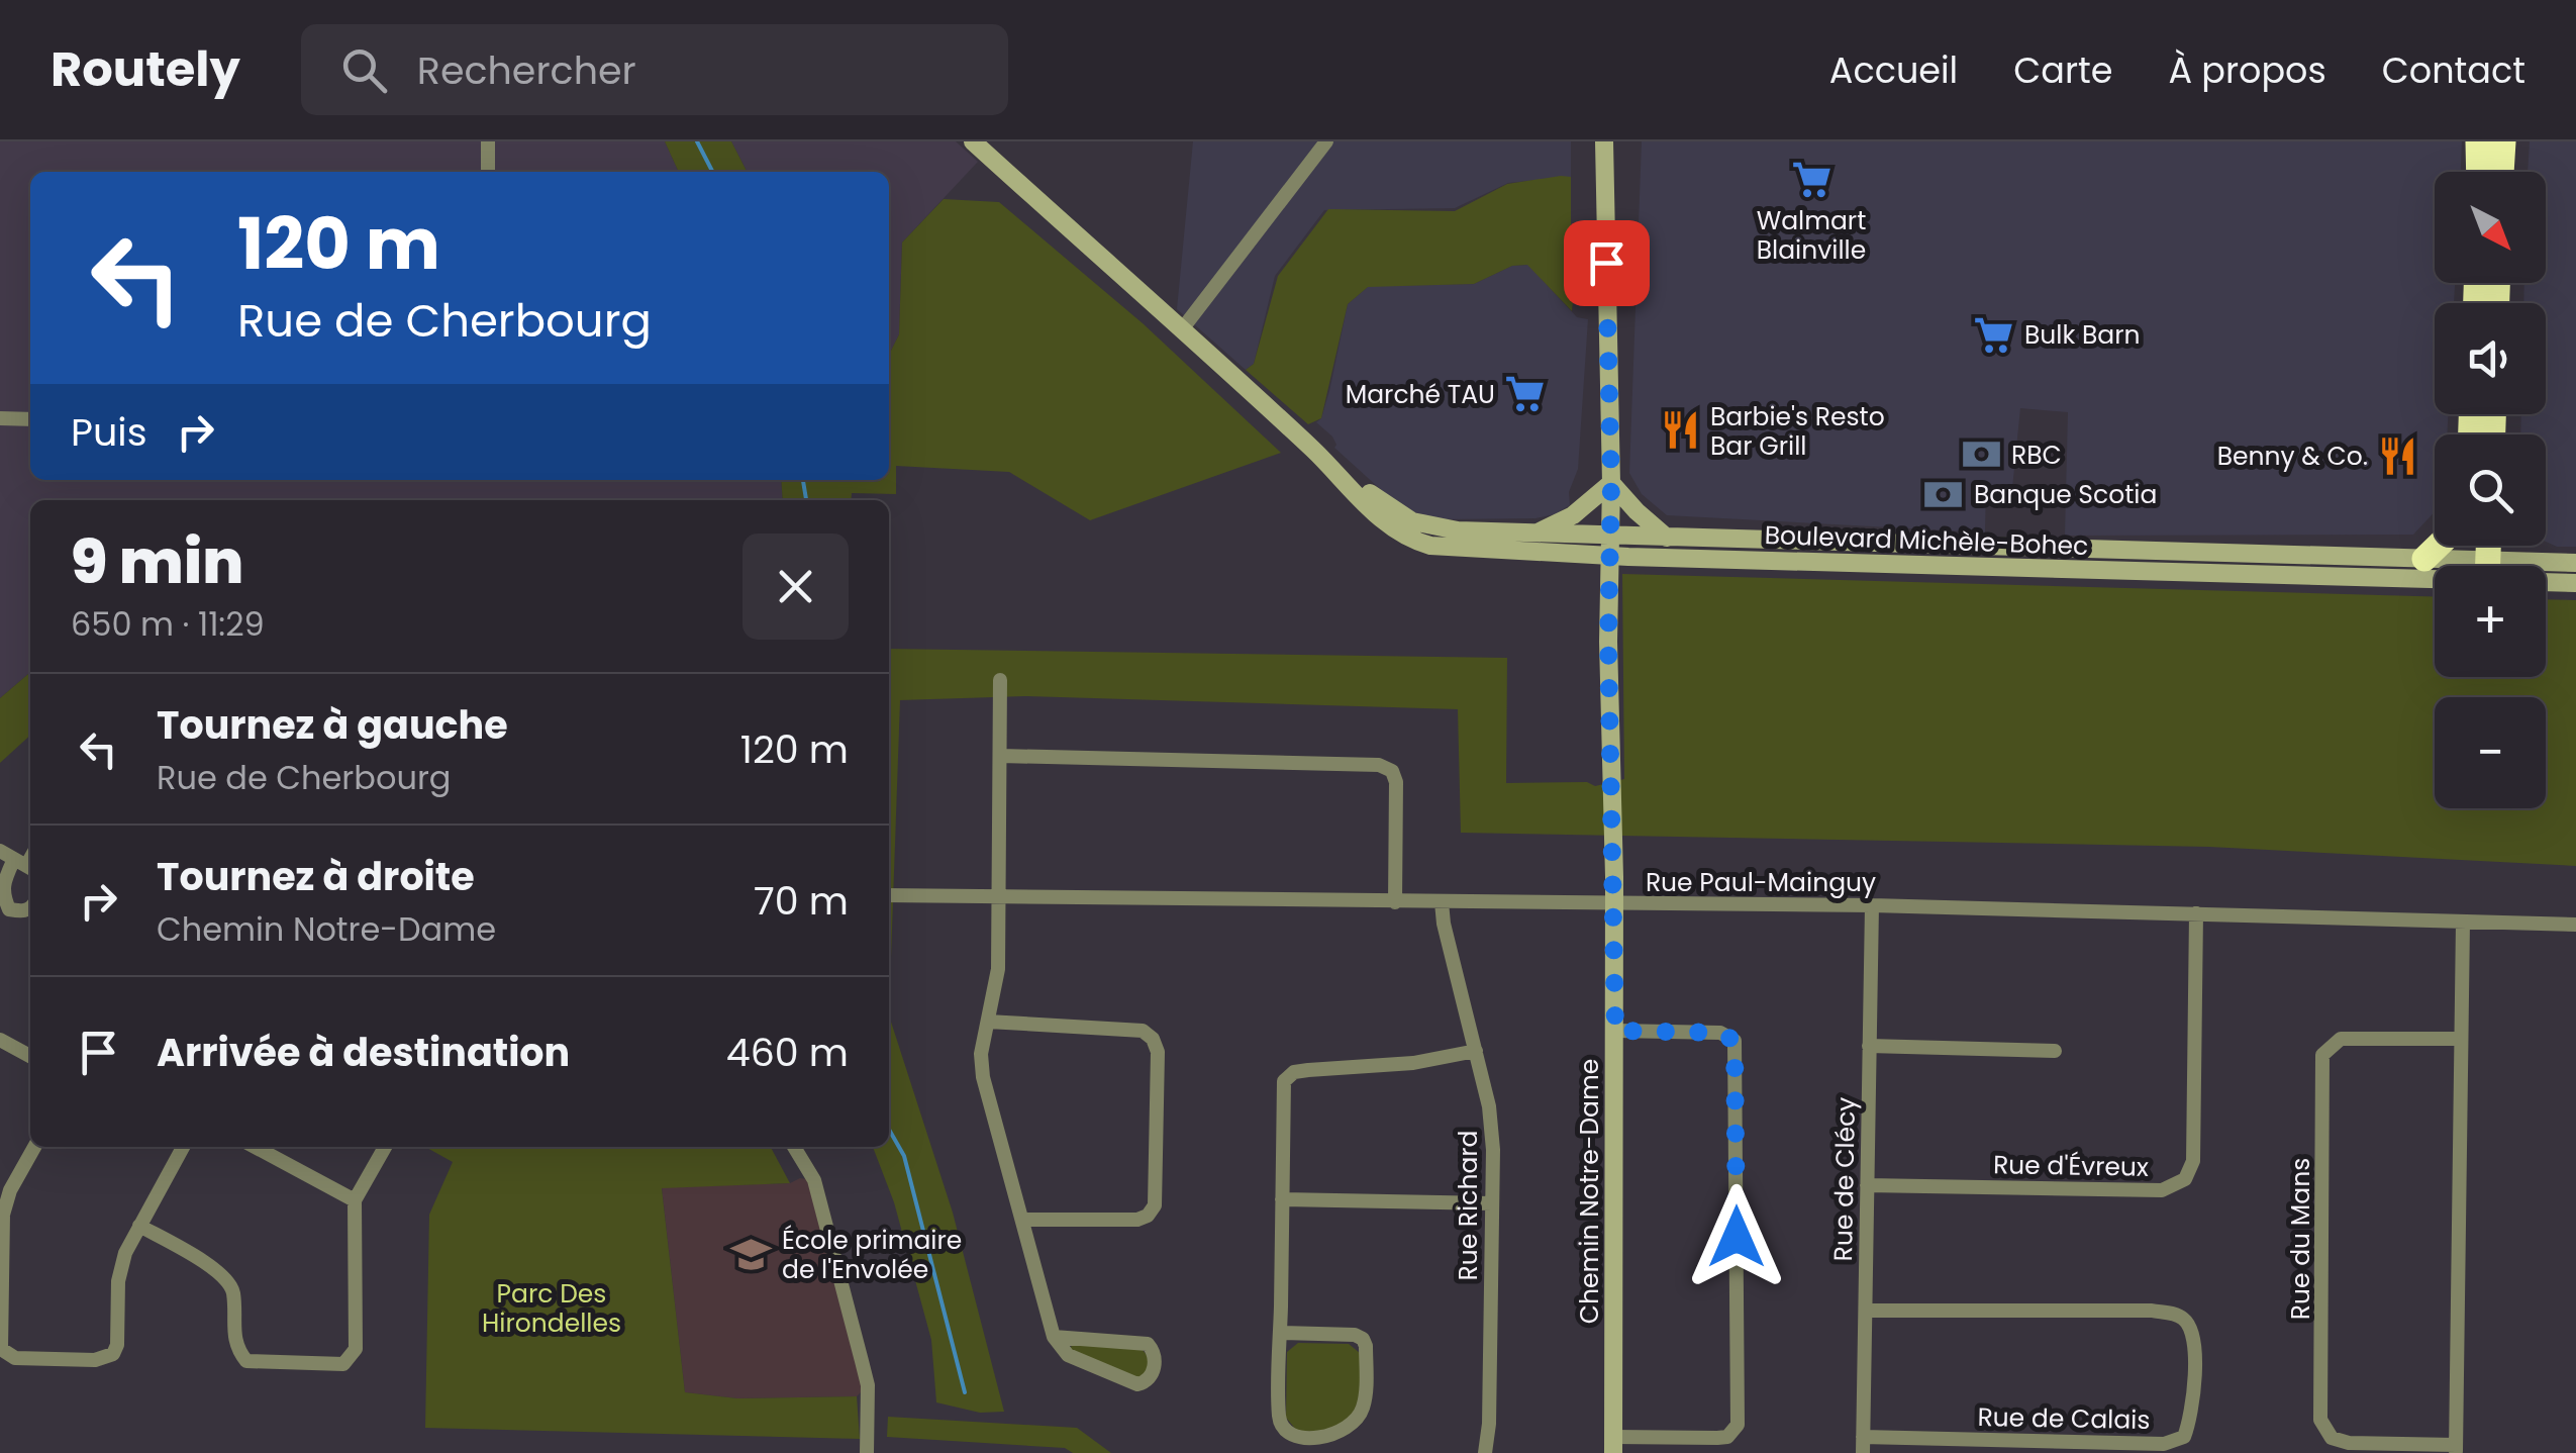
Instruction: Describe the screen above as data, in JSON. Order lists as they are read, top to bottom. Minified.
{"streets":{"street":["Boulevard Michèle-Bohec","Rue Paul-Mainguy","Rue d'Évreux","Rue de Clécy","Chemin Notre-Dame","Rue Richard","Rue du Mans","Rue de Calais"]},"crossings":[["Boulevard Michèle-Bohec","Chemin Notre-Dame"],["Rue Paul-Mainguy","Rue d'Évreux"],["Rue Paul-Mainguy","Rue de Clécy"],["Rue Paul-Mainguy","Chemin Notre-Dame"],["Rue Paul-Mainguy","Rue Richard"],["Rue d'Évreux","Rue de Clécy"],["Rue de Clécy","Rue de Calais"]],"parks":["Parc Des Hirondelles"],"places":{"supermarket":["Walmart Blainville","Bulk Barn","Marché TAU"],"restaurant":["Barbie's Resto Bar Grill","Benny & Co."],"bank":["RBC","Banque Scotia"],"school or university":["École primaire de l'Envolée"]},"north":"bottom right","page":{"header":"Routely","search":"Rechercher","nav":["Accueil","Carte","À propos","Contact"],"map_buttons":["+","−"],"turn":["120 m","Rue de Cherbourg"],"then":"Puis","heading":["9 min","650 m · 11:29"],"list":[{"name":"Tournez à gauche","note":"Rue de Cherbourg","value":"120 m"},{"name":"Tournez à droite","note":"Chemin Notre-Dame","value":"70 m"},{"name":"Arrivée à destination","value":"460 m"}]}}
